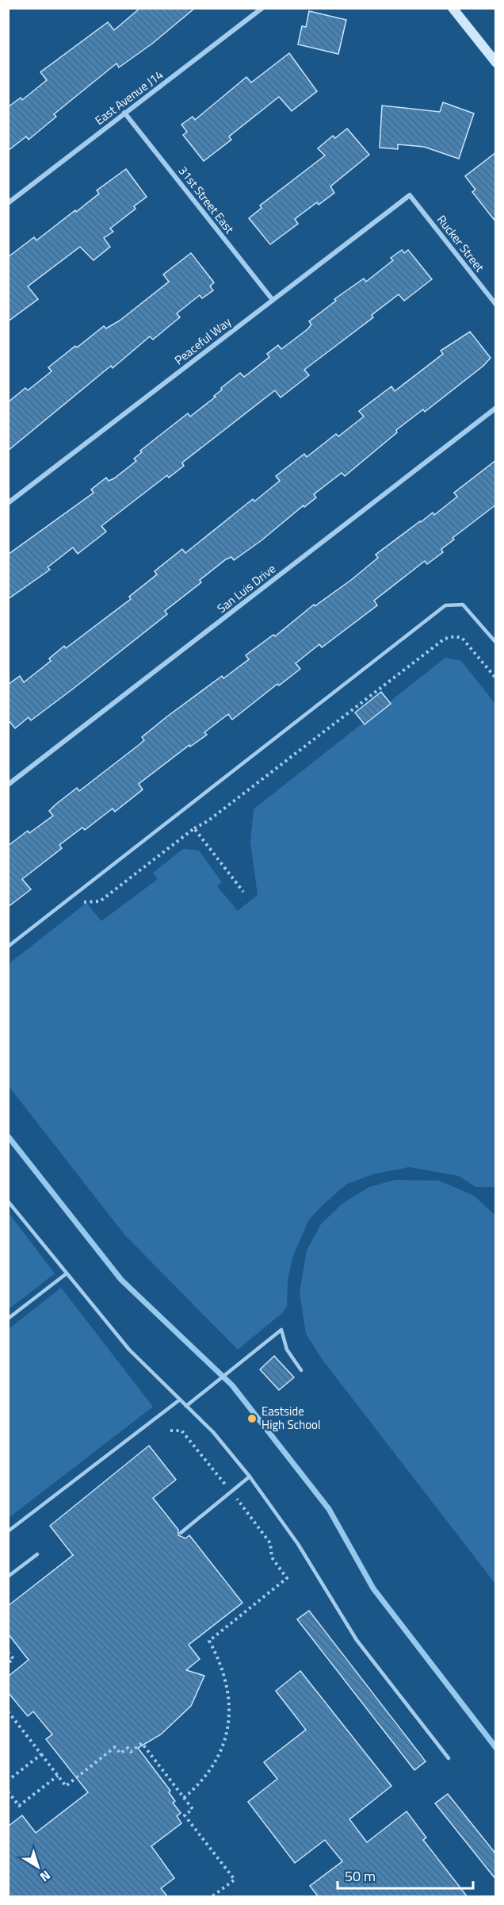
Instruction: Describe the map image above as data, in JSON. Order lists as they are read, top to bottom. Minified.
{"streets":{"street":["East Avenue J14","31st Street East","Rucker Street","Peaceful Way","San Luis Drive"]},"crossings":[["East Avenue J14","31st Street East"],["31st Street East","Peaceful Way"],["Rucker Street","Peaceful Way"]],"places":["Eastside High School"],"scale_bar":"50 m","north":"bottom right"}
